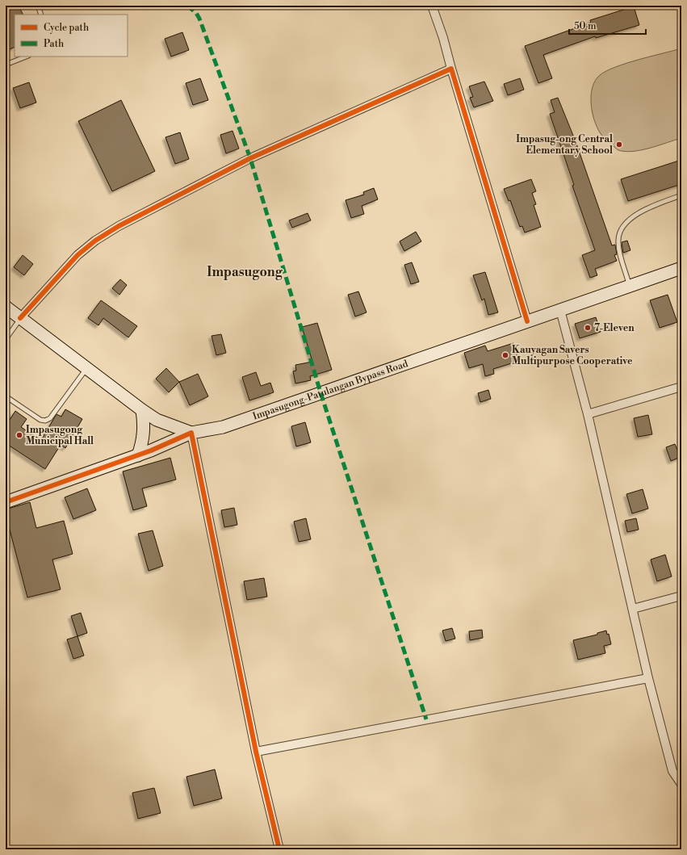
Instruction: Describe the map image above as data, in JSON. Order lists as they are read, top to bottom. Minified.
{"streets":{"main road":["Impasugong-Patulangan Bypass Road"]},"districts":["Impasugong"],"places":["Impasug-ong Central Elementary School","7-Eleven","Kauyagan Savers Multipurpose Cooperative","Impasugong Municipal Hall"],"legend":["Cycle path","Path"],"scale_bar":"50 m"}
